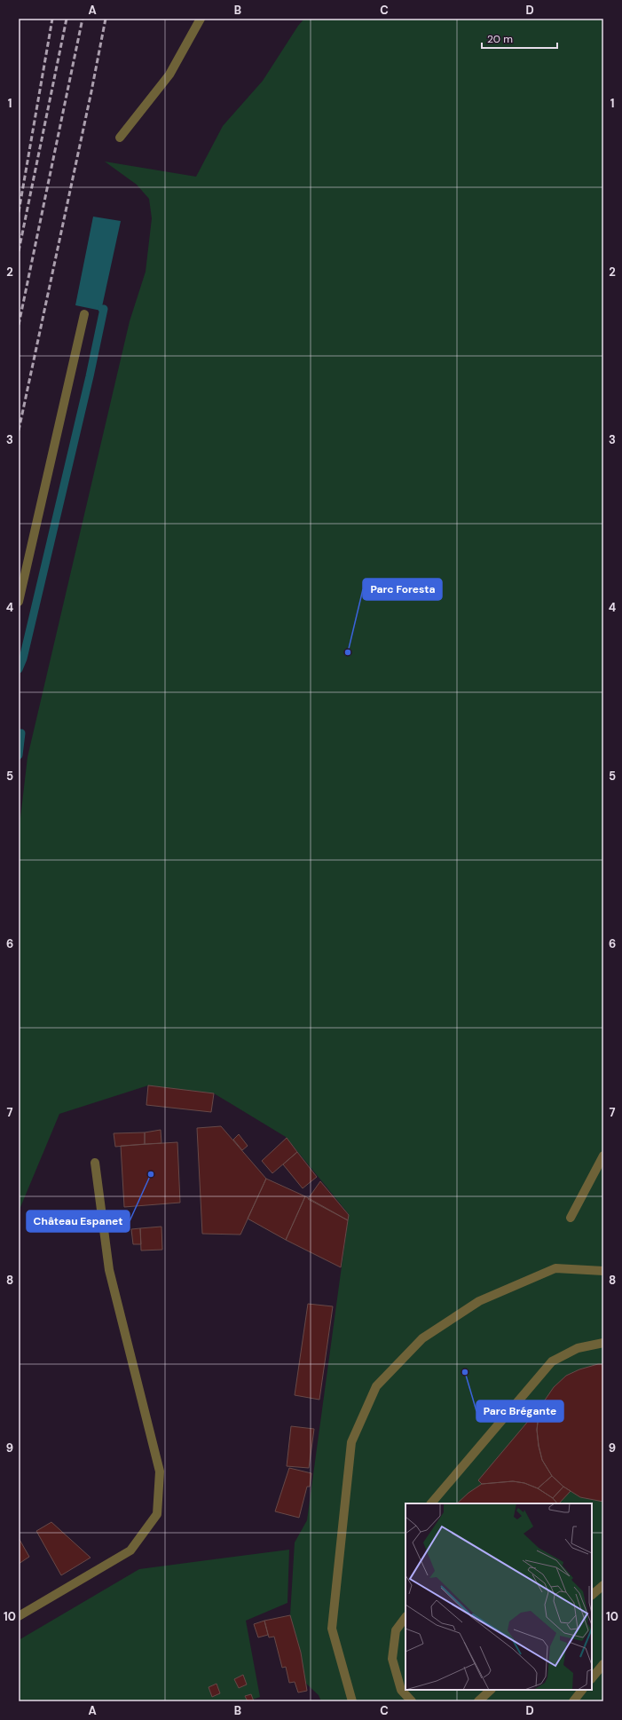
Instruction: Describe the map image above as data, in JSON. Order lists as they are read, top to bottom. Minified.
{"places":["Parc Foresta","Château Espanet","Parc Brégante"],"scale_bar":"20 m","grid":{"columns":["A","B","C","D"],"rows":["1","2","3","4","5","6","7","8","9","10"]}}
